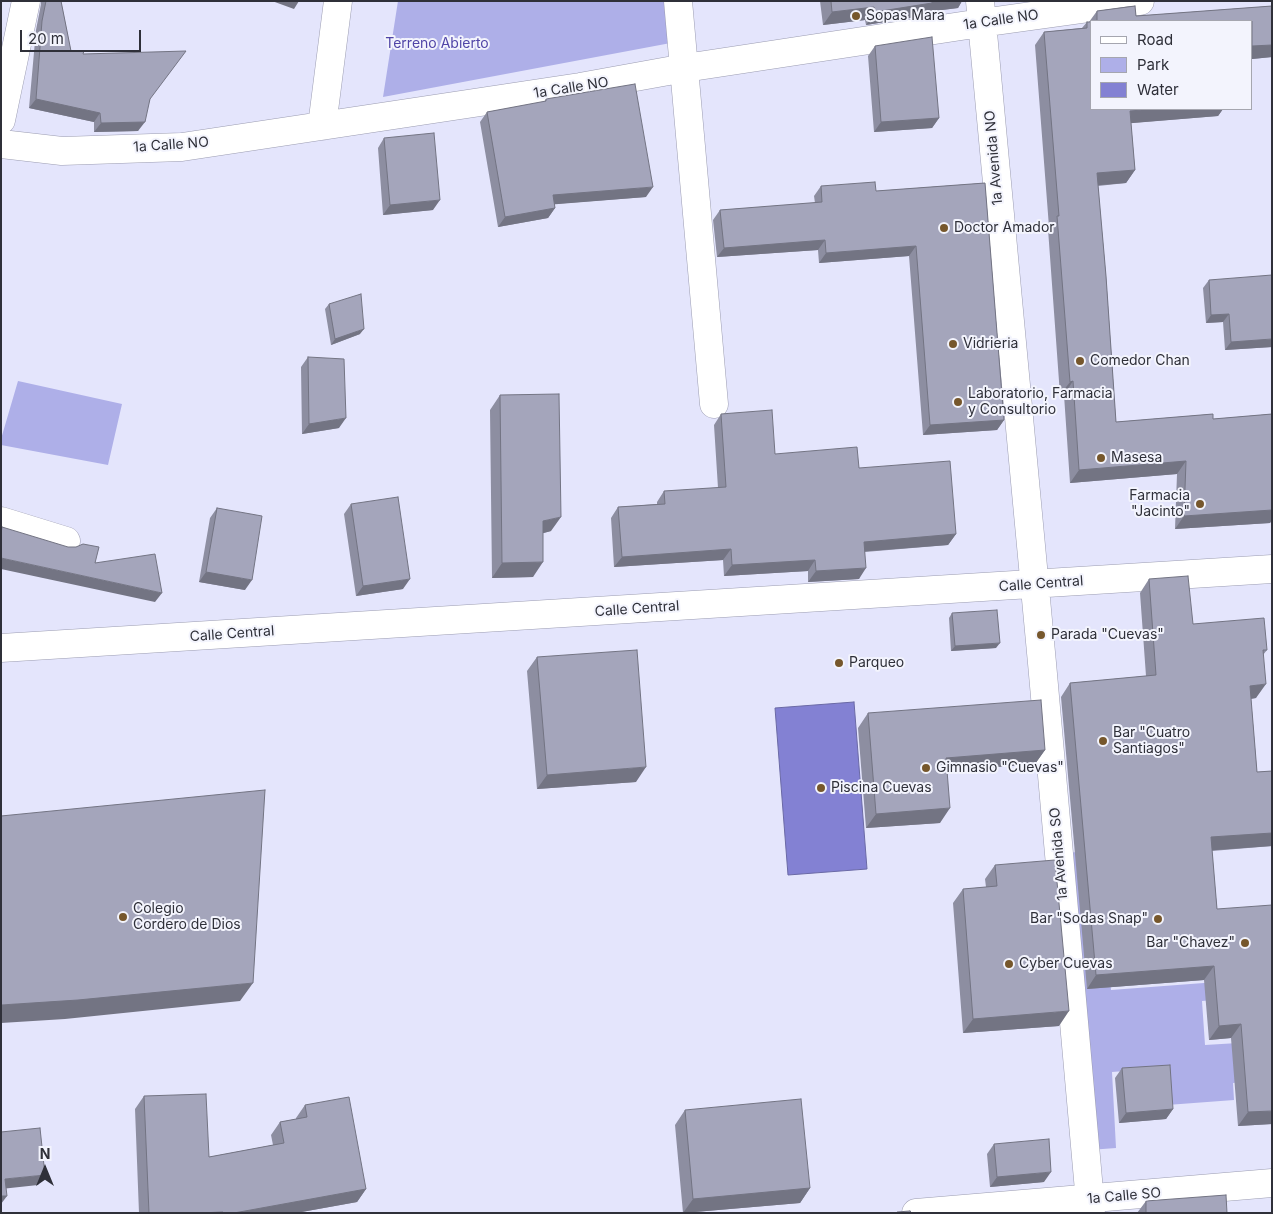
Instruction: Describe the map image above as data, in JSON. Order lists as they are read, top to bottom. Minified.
{"streets":{"street":["1a Calle NO","1a Avenida NO","Calle Central","1a Avenida SO","1a Calle SO"]},"crossings":[["1a Calle NO","1a Avenida NO"],["1a Avenida NO","Calle Central"],["1a Avenida NO","1a Avenida SO"],["Calle Central","1a Avenida SO"],["1a Avenida SO","1a Calle SO"]],"parks":["Terreno Abierto"],"places":["Sopas Mara","Doctor Amador","Vidrieria","Comedor Chan","Laboratorio, Farmacia y Consultorio","Masesa","Farmacia \"Jacinto\"","Parada \"Cuevas\"","Parqueo","Bar \"Cuatro Santiagos\"","Gimnasio \"Cuevas\"","Piscina Cuevas","Colegio Cordero de Dios","Bar \"Sodas Snap\"","Bar \"Chavez\"","Cyber Cuevas"],"legend":["Road","Park","Water"],"scale_bar":"20 m","north":"top"}
